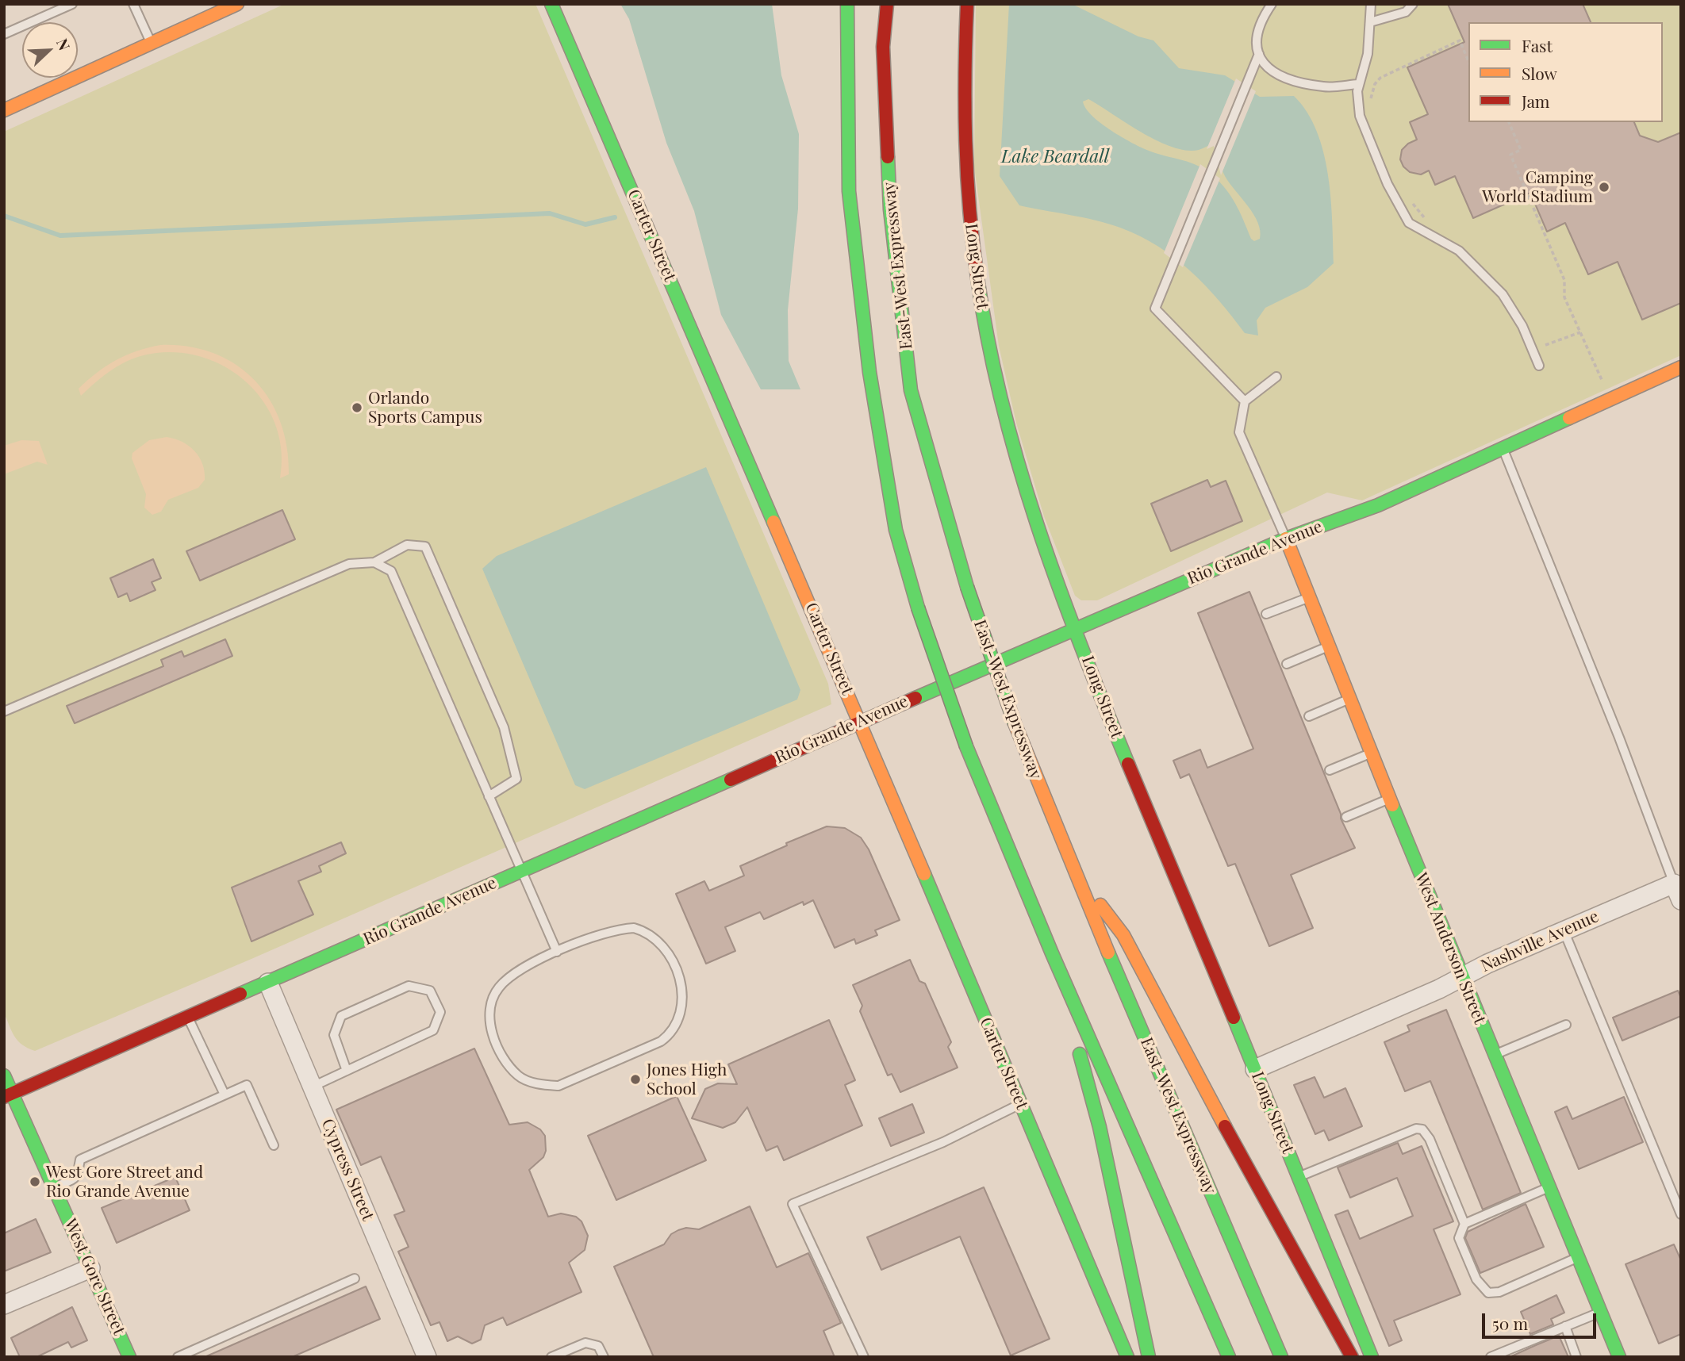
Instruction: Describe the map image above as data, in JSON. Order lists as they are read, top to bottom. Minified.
{"streets":{"main road":["Carter Street","East-West Expressway","Long Street","Rio Grande Avenue","West Anderson Street","West Gore Street"],"street":["Nashville Avenue","Cypress Street"]},"crossings":[["Carter Street","Rio Grande Avenue"],["Long Street","Rio Grande Avenue"],["Long Street","Nashville Avenue"],["Rio Grande Avenue","West Anderson Street"],["Rio Grande Avenue","Cypress Street"],["Rio Grande Avenue","West Gore Street"],["Nashville Avenue","West Anderson Street"]],"water":["Lake Beardall"],"places":["Camping World Stadium","Orlando Sports Campus","Jones High School","West Gore Street and Rio Grande Avenue"],"legend":["Fast","Slow","Jam"],"scale_bar":"50 m","north":"top right"}
